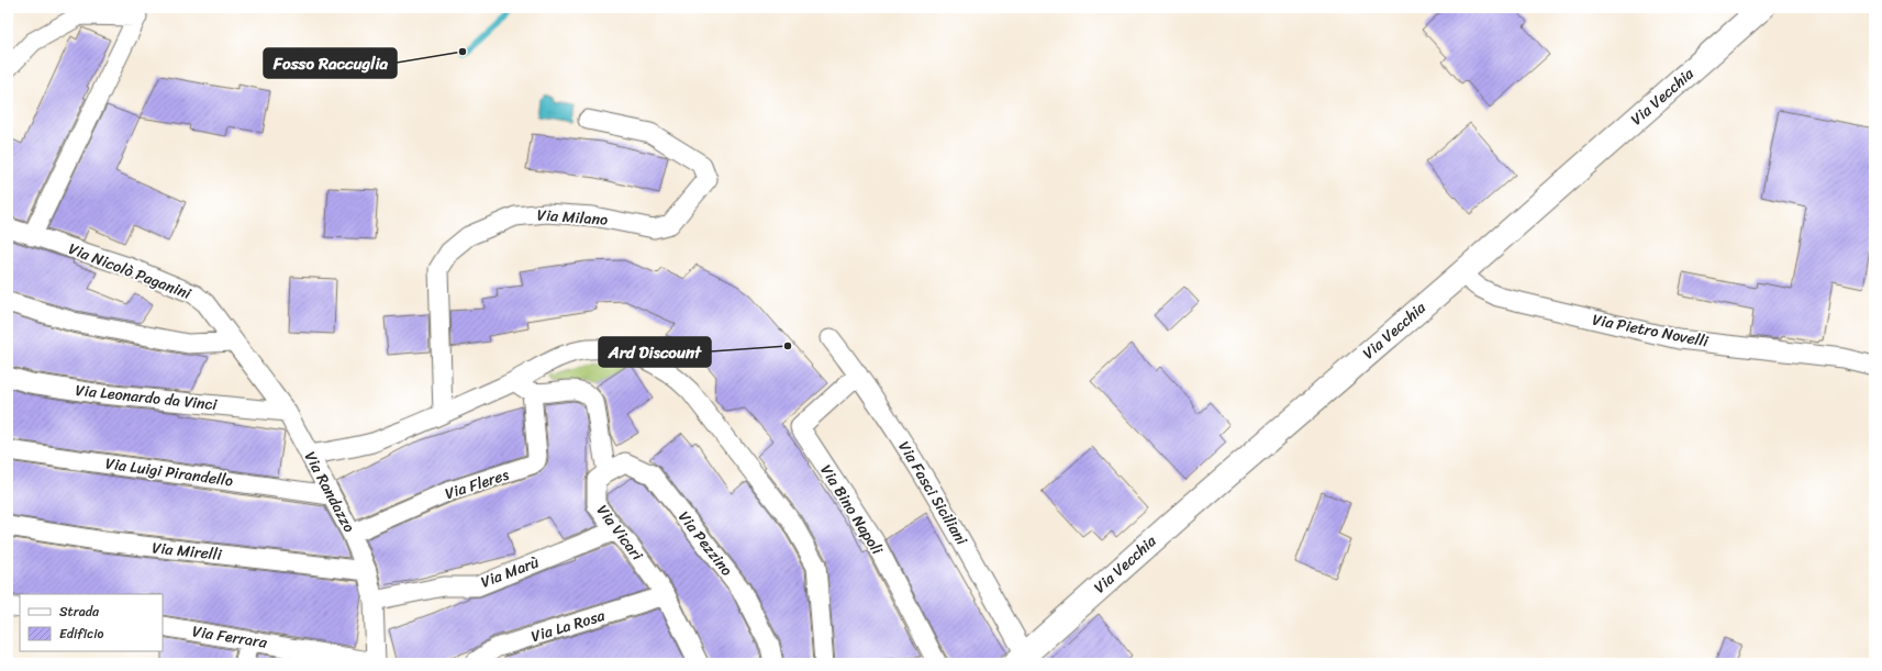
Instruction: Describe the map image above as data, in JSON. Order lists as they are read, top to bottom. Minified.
{"streets":{"street":["Via Vecchia","Via Milano","Via Nicolò Paganini","Via Pietro Novelli","Via Leonardo da Vinci","Via Luigi Pirandello","Via Fleres","Via Randazzo","Via Fasci Siciliani","Via Bino Napoli","Via Vicari","Via Pezzino","Via Mirelli","Via Marù","Via La Rosa","Via Ferrara"]},"crossings":[["Via Vecchia","Via Pietro Novelli"],["Via Vecchia","Via Fasci Siciliani"],["Via Nicolò Paganini","Via Randazzo"],["Via Leonardo da Vinci","Via Randazzo"],["Via Luigi Pirandello","Via Randazzo"],["Via Fleres","Via Randazzo"],["Via Randazzo","Via Mirelli"],["Via Randazzo","Via Marù"],["Via Randazzo","Via Ferrara"],["Via Fasci Siciliani","Via Bino Napoli"],["Via Vicari","Via Pezzino"],["Via Vicari","Via Marù"],["Via Vicari","Via La Rosa"]],"places":["Fosso Raccuglia","Ard Discount"],"legend":["Strada","Edificio"]}
